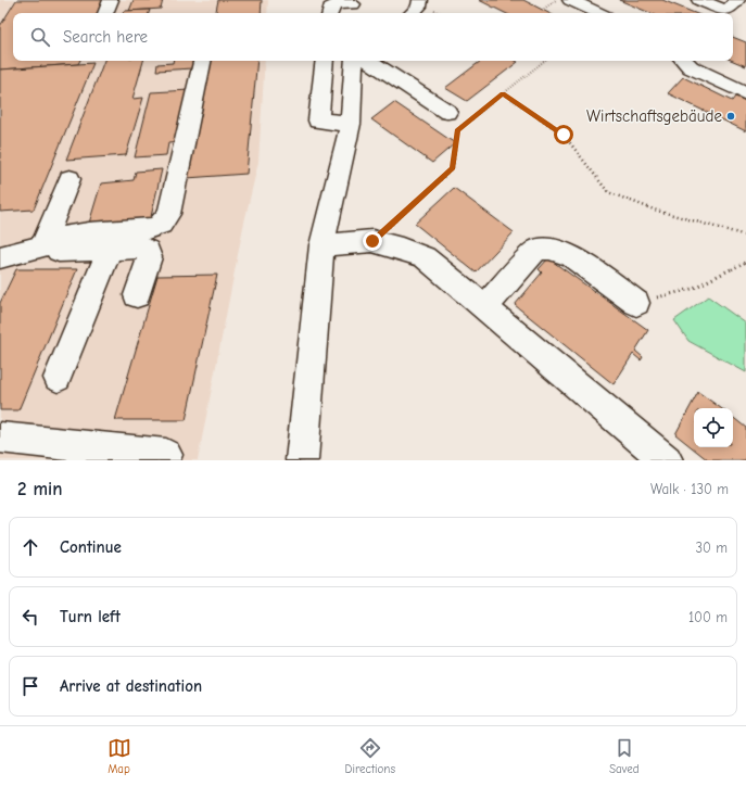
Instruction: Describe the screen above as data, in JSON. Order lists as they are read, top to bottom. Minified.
{"places":["Wirtschaftsgebäude"],"page":{"search":"Search here","heading":["2 min","Walk · 130 m"],"list":[["Continue","30 m"],["Turn left","100 m"],"Arrive at destination"],"nav":["Map","Directions","Saved"]}}
